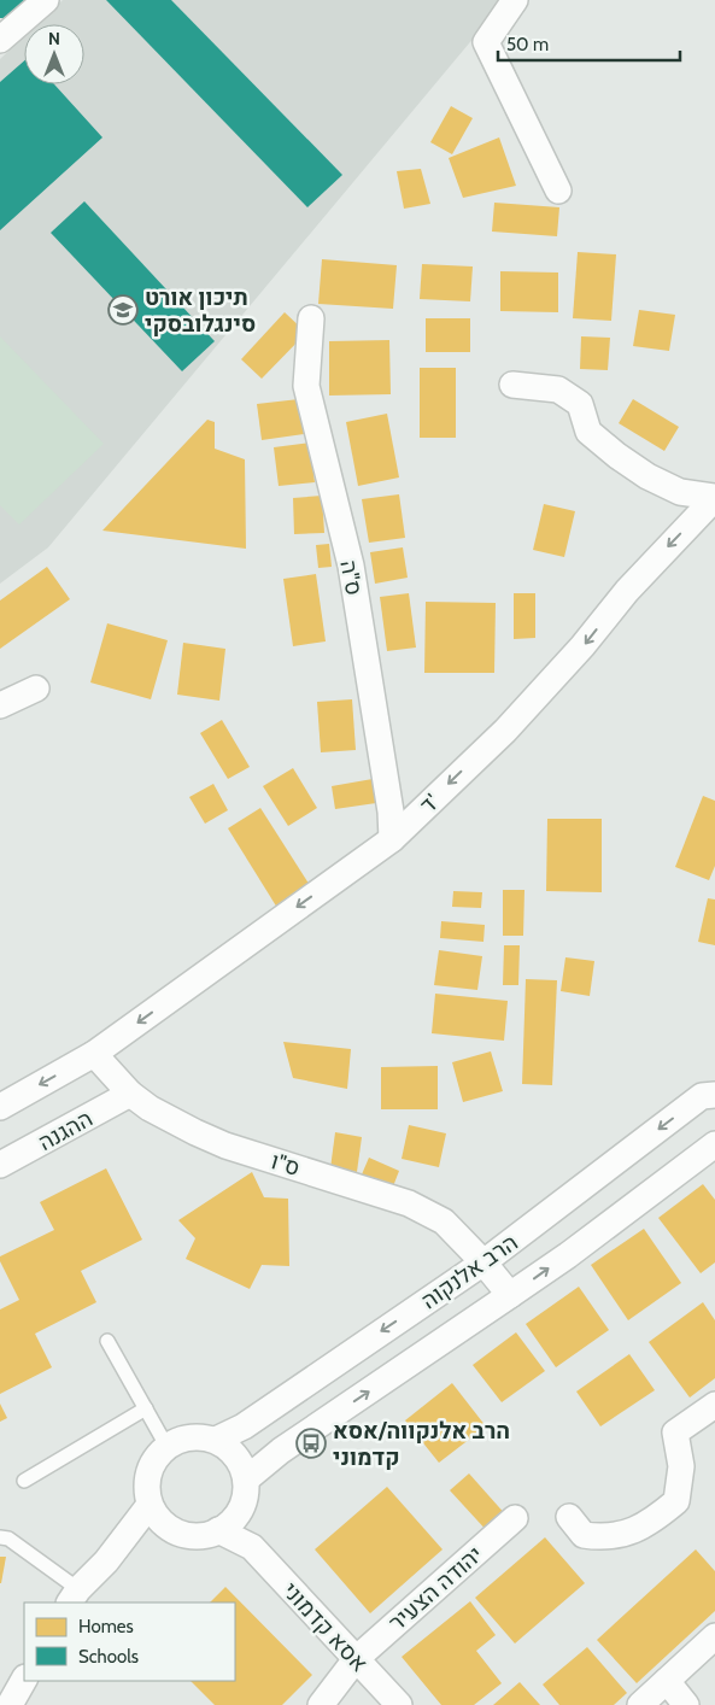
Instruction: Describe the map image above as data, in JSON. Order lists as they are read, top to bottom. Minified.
{"streets":{"street":["ס\"ה","ד'","ההגנה","ס\"ו","הרב אלנקוה","יהודה הצעיר","אסא קדמוני"]},"crossings":[["ס\"ה","ד'"],["ד'","ס\"ו"],["ההגנה","ס\"ו"],["ס\"ו","הרב אלנקוה"],["הרב אלנקוה","אסא קדמוני"],["יהודה הצעיר","אסא קדמוני"]],"one_way":["ד'"],"places":{"school or university":["תיכון אורט סינגלובסקי"],"bus stop":["הרב אלנקווה/אסא קדמוני"]},"legend":["Homes","Schools"],"scale_bar":"50 m","north":"top"}
